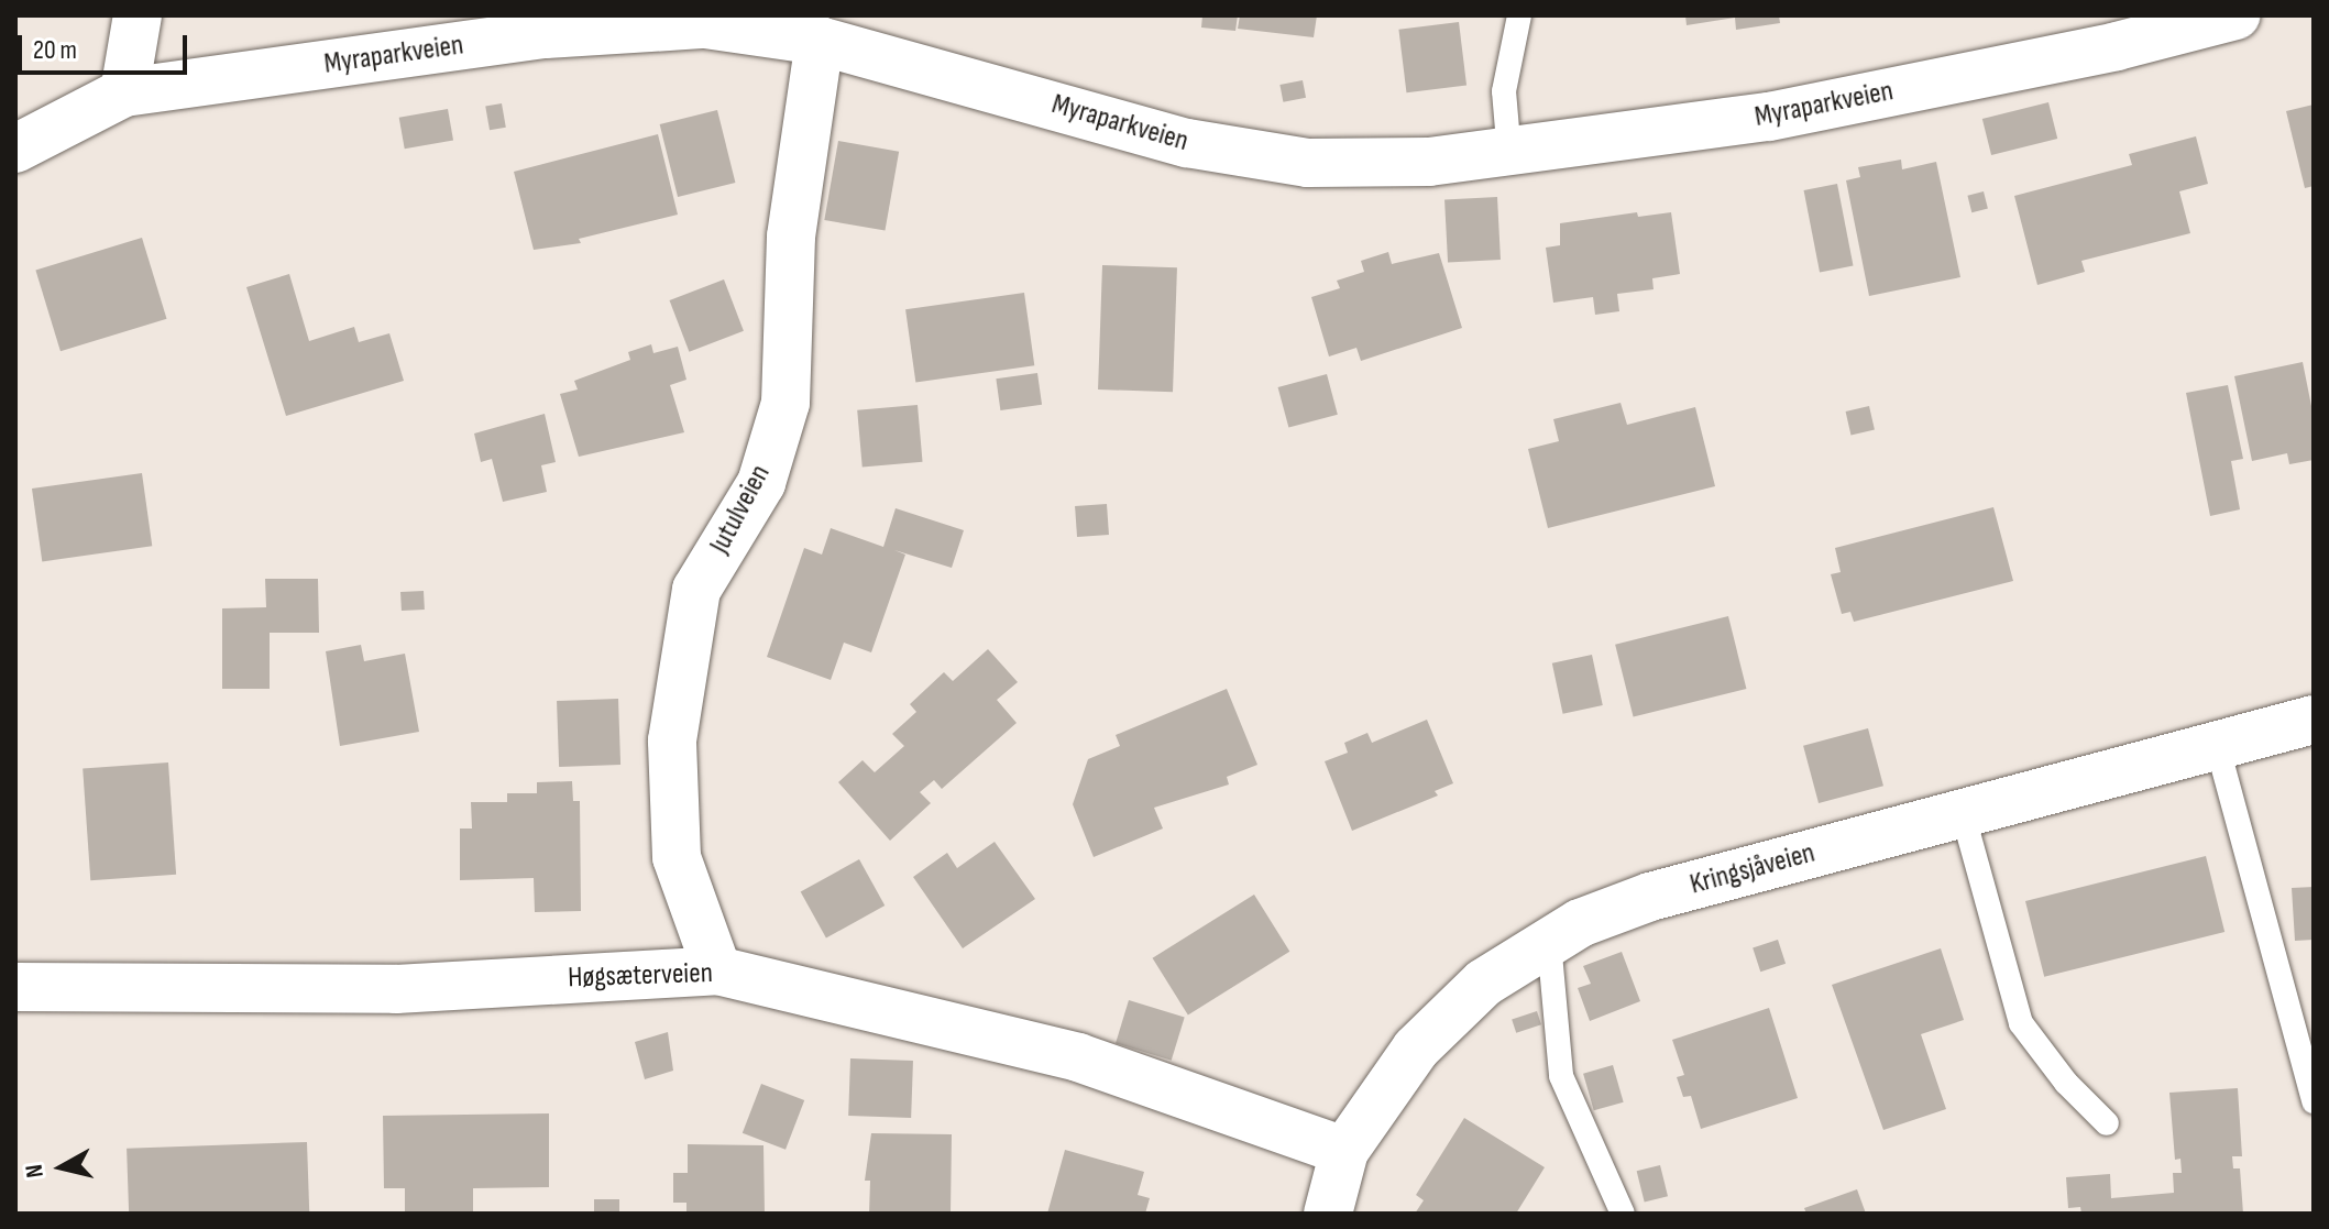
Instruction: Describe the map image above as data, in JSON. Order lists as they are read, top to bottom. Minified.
{"streets":{"street":["Myraparkveien","Jutulveien","Kringsjåveien","Høgsæterveien"]},"crossings":[["Myraparkveien","Jutulveien"],["Jutulveien","Høgsæterveien"],["Kringsjåveien","Høgsæterveien"]],"scale_bar":"20 m","north":"left"}
